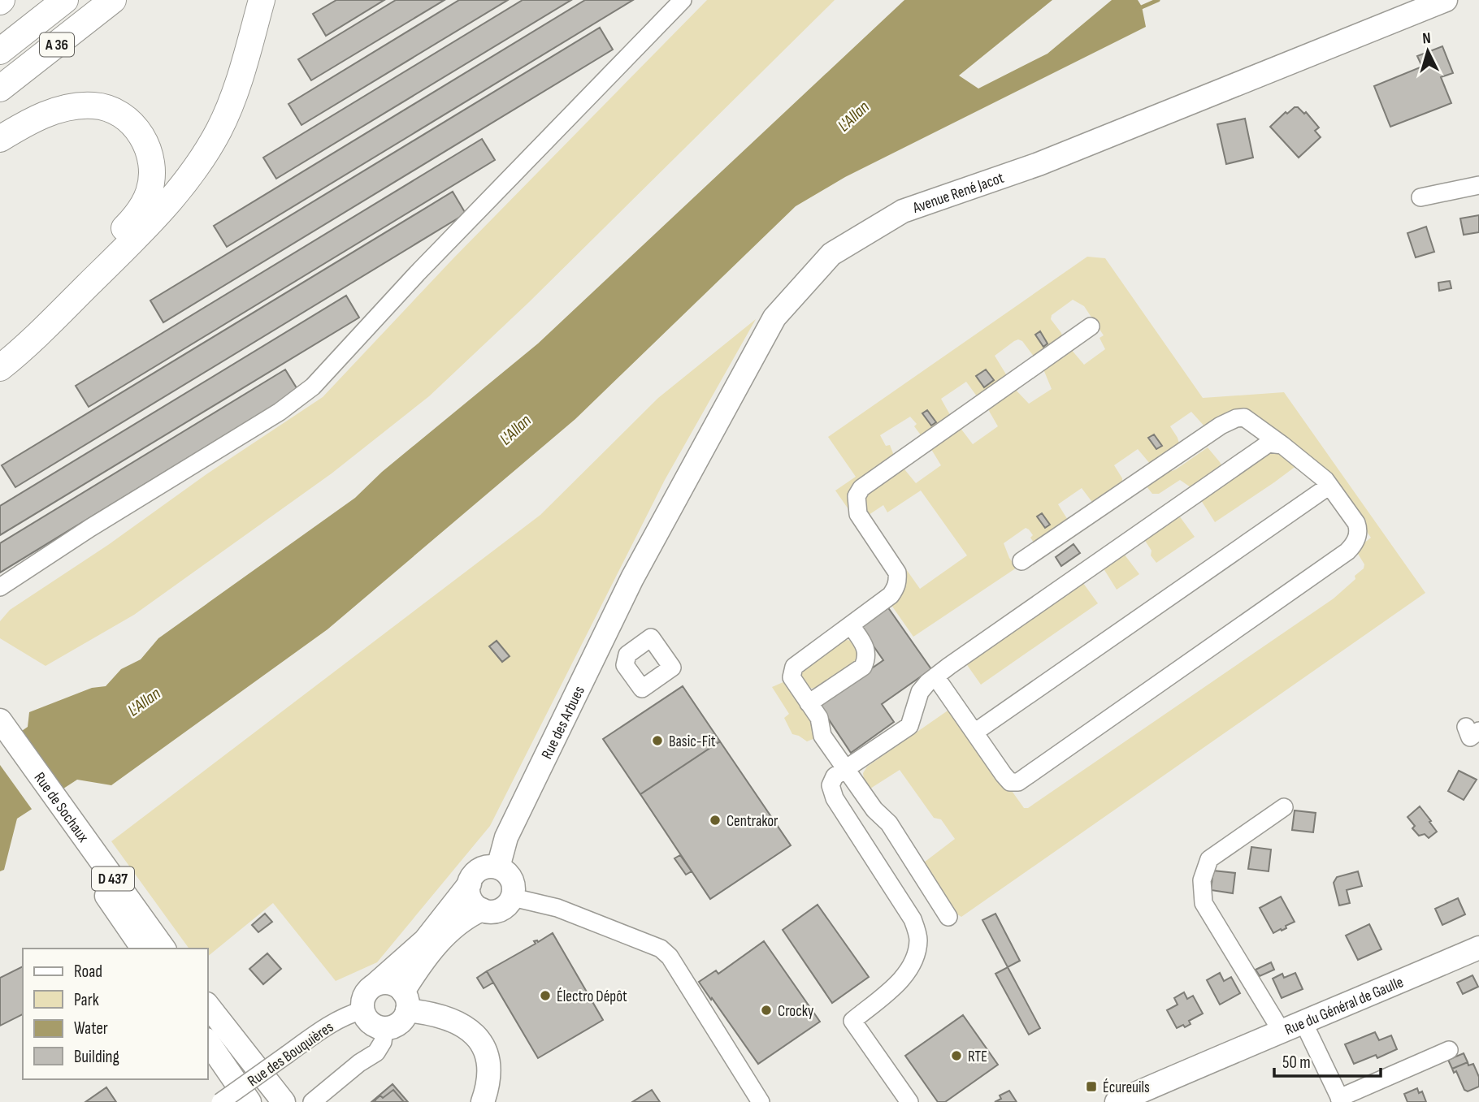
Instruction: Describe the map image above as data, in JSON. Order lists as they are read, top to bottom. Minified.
{"streets":{"highway":["A 36"],"main road":["Avenue René Jacot","Rue des Arbues","Rue de Sochaux","D 437","Rue du Général de Gaulle"],"street":["Rue des Bouquières"]},"crossings":[["Avenue René Jacot","Rue des Arbues"]],"water":["L'Allan"],"places":{"other":["Basic-Fit","Centrakor","Électro Dépôt","Crocky","RTE"],"transit":["Écureuils"]},"legend":["Road","Park","Water","Building"],"scale_bar":"50 m","north":"top"}
